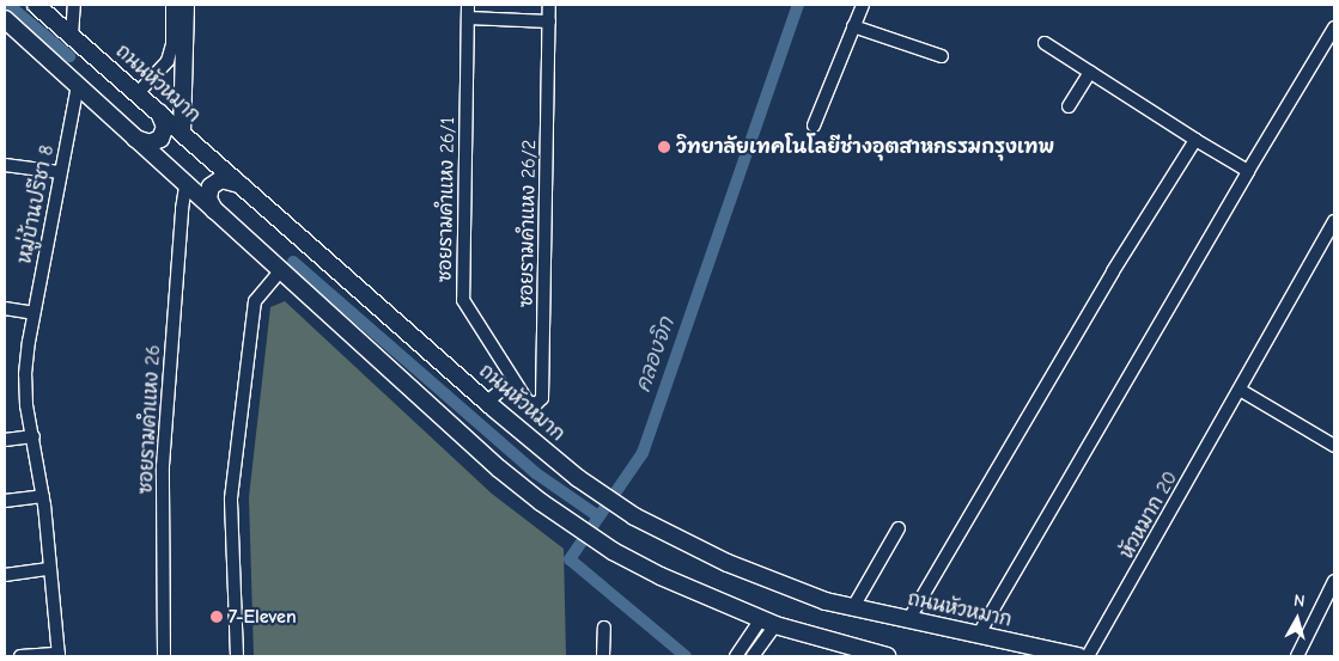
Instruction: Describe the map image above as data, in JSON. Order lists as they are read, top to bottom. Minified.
{"streets":{"main road":["ถนนหัวหมาก"],"street":["ซอยรามคำแหง 26/1","หมู่บ้านปรีชา 8","ซอยรามคำแหง 26/2","ซอยรามคำแหง 26","หัวหมาก 20"]},"crossings":[["ซอยรามคำแหง 26/1","ซอยรามคำแหง 26/2"]],"water":["คลองจิก"],"places":["วิทยาลัยเทคโนโลยีช่างอุตสาหกรรมกรุงเทพ","7-Eleven"],"north":"top"}
